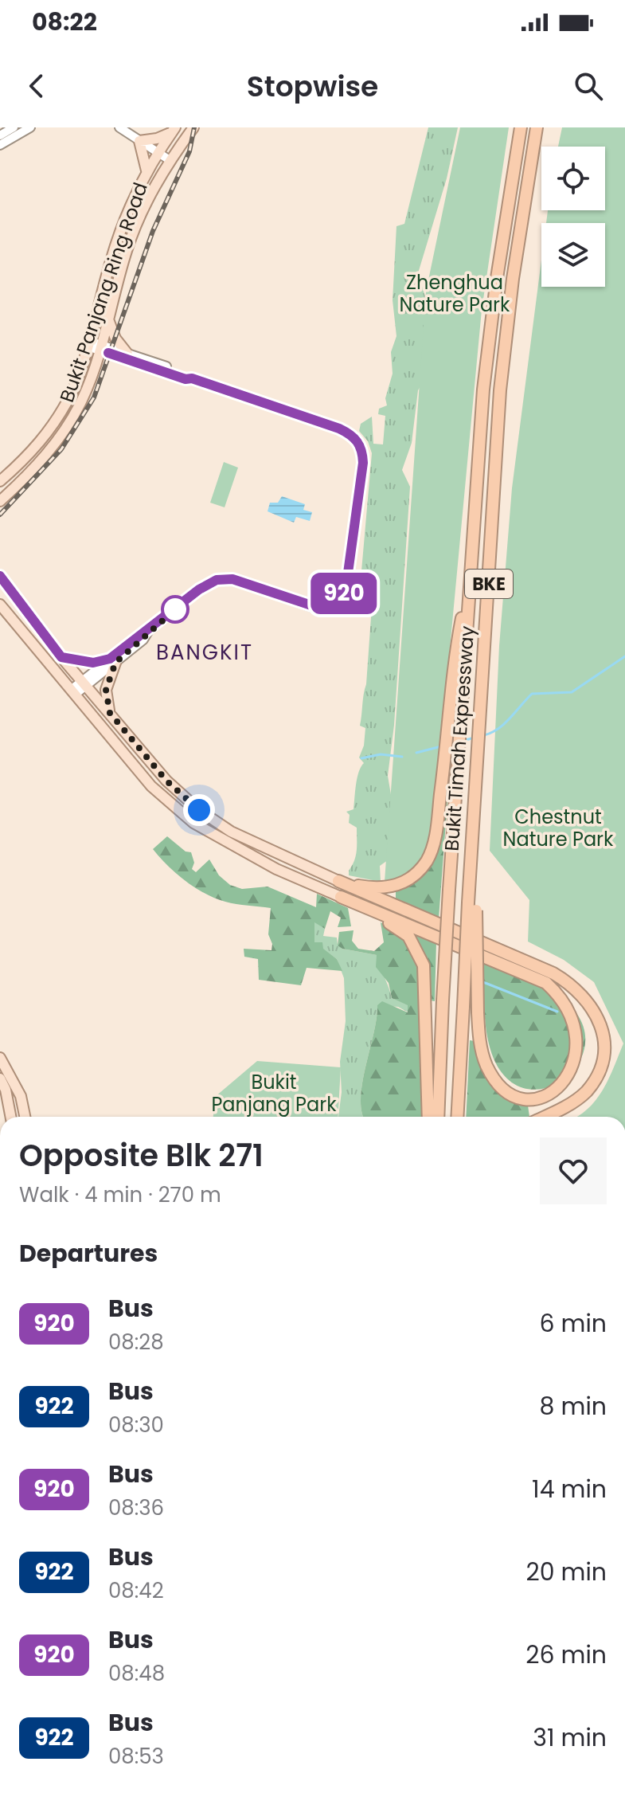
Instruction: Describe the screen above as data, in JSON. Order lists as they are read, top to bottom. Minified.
{"streets":{"highway":["BKE","Bukit Timah Expressway"],"main road":["Bukit Panjang Ring Road"]},"districts":["BANGKIT"],"parks":["Zhenghua Nature Park","Chestnut Nature Park","Bukit Panjang Park"],"lines":["bus line 920"],"page":{"status":"08:22","header":"Stopwise","on_map":"920","heading":[["Opposite Blk 271","Walk · 4 min · 270 m"],"Departures"],"list":[{"mark":"920","name":"Bus","note":"08:28","value":"6 min"},{"mark":"922","name":"Bus","note":"08:30","value":"8 min"},{"mark":"920","name":"Bus","note":"08:36","value":"14 min"},{"mark":"922","name":"Bus","note":"08:42","value":"20 min"},{"mark":"920","name":"Bus","note":"08:48","value":"26 min"},{"mark":"922","name":"Bus","note":"08:53","value":"31 min"}]}}
